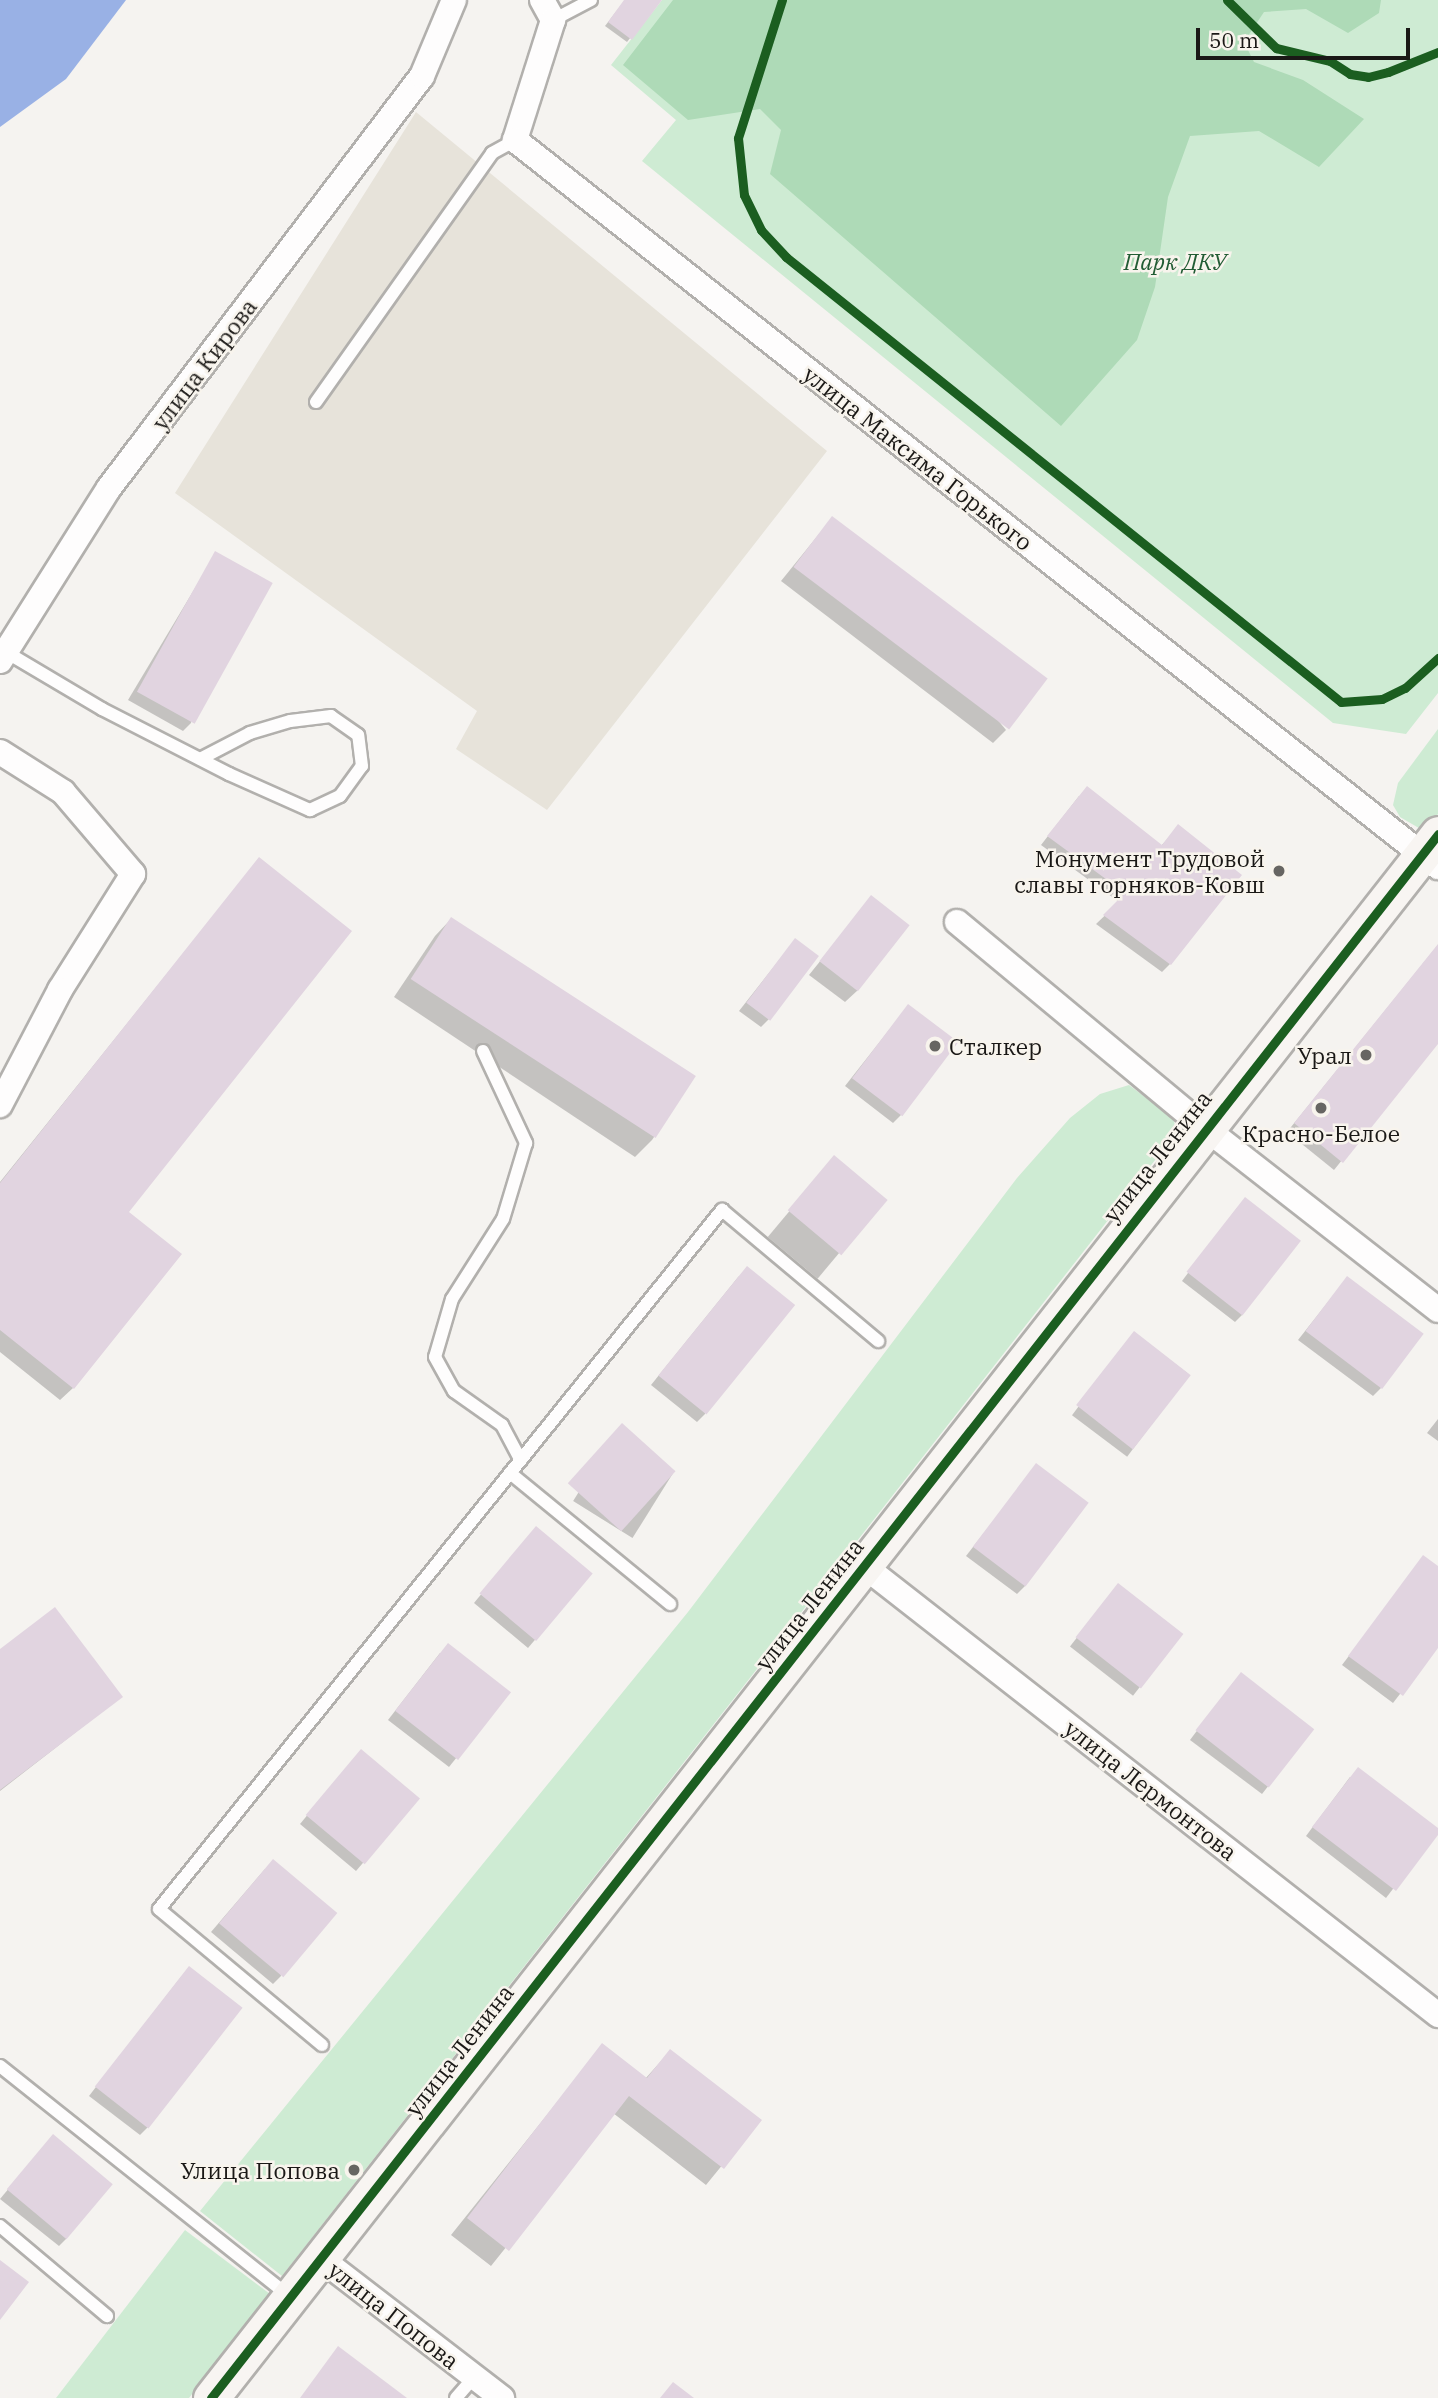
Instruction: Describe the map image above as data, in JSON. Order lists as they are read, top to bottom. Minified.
{"streets":{"street":["улица Кирова","улица Максима Горького","улица Ленина","улица Лермонтова","улица Попова"]},"crossings":[["улица Максима Горького","улица Ленина"],["улица Ленина","улица Лермонтова"],["улица Ленина","улица Попова"]],"parks":["Парк ДКУ"],"places":["Монумент Трудовой славы горняков-Ковш","Сталкер","Урал","Красно-Белое","Улица Попова"],"scale_bar":"50 m"}
